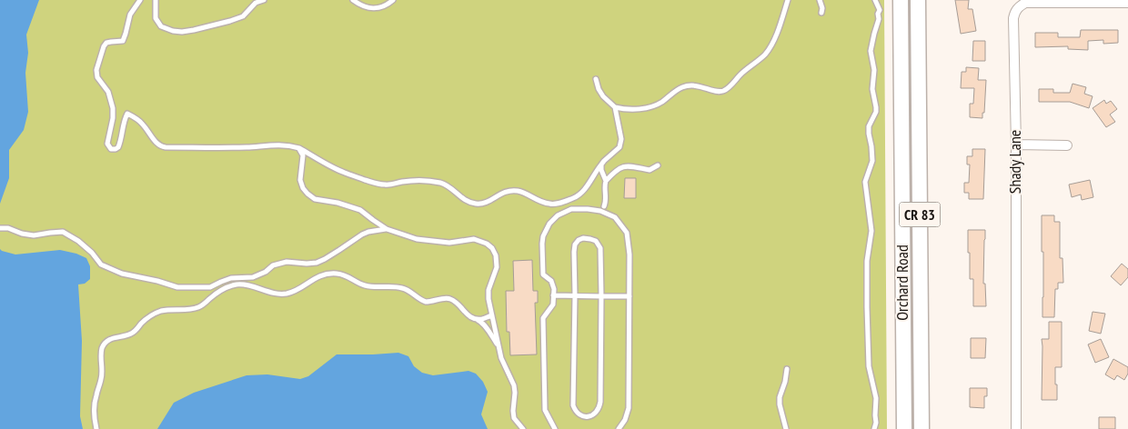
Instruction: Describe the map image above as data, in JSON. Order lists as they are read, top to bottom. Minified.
{"streets":{"main road":["CR 83","Orchard Road"],"street":["Shady Lane"]}}
